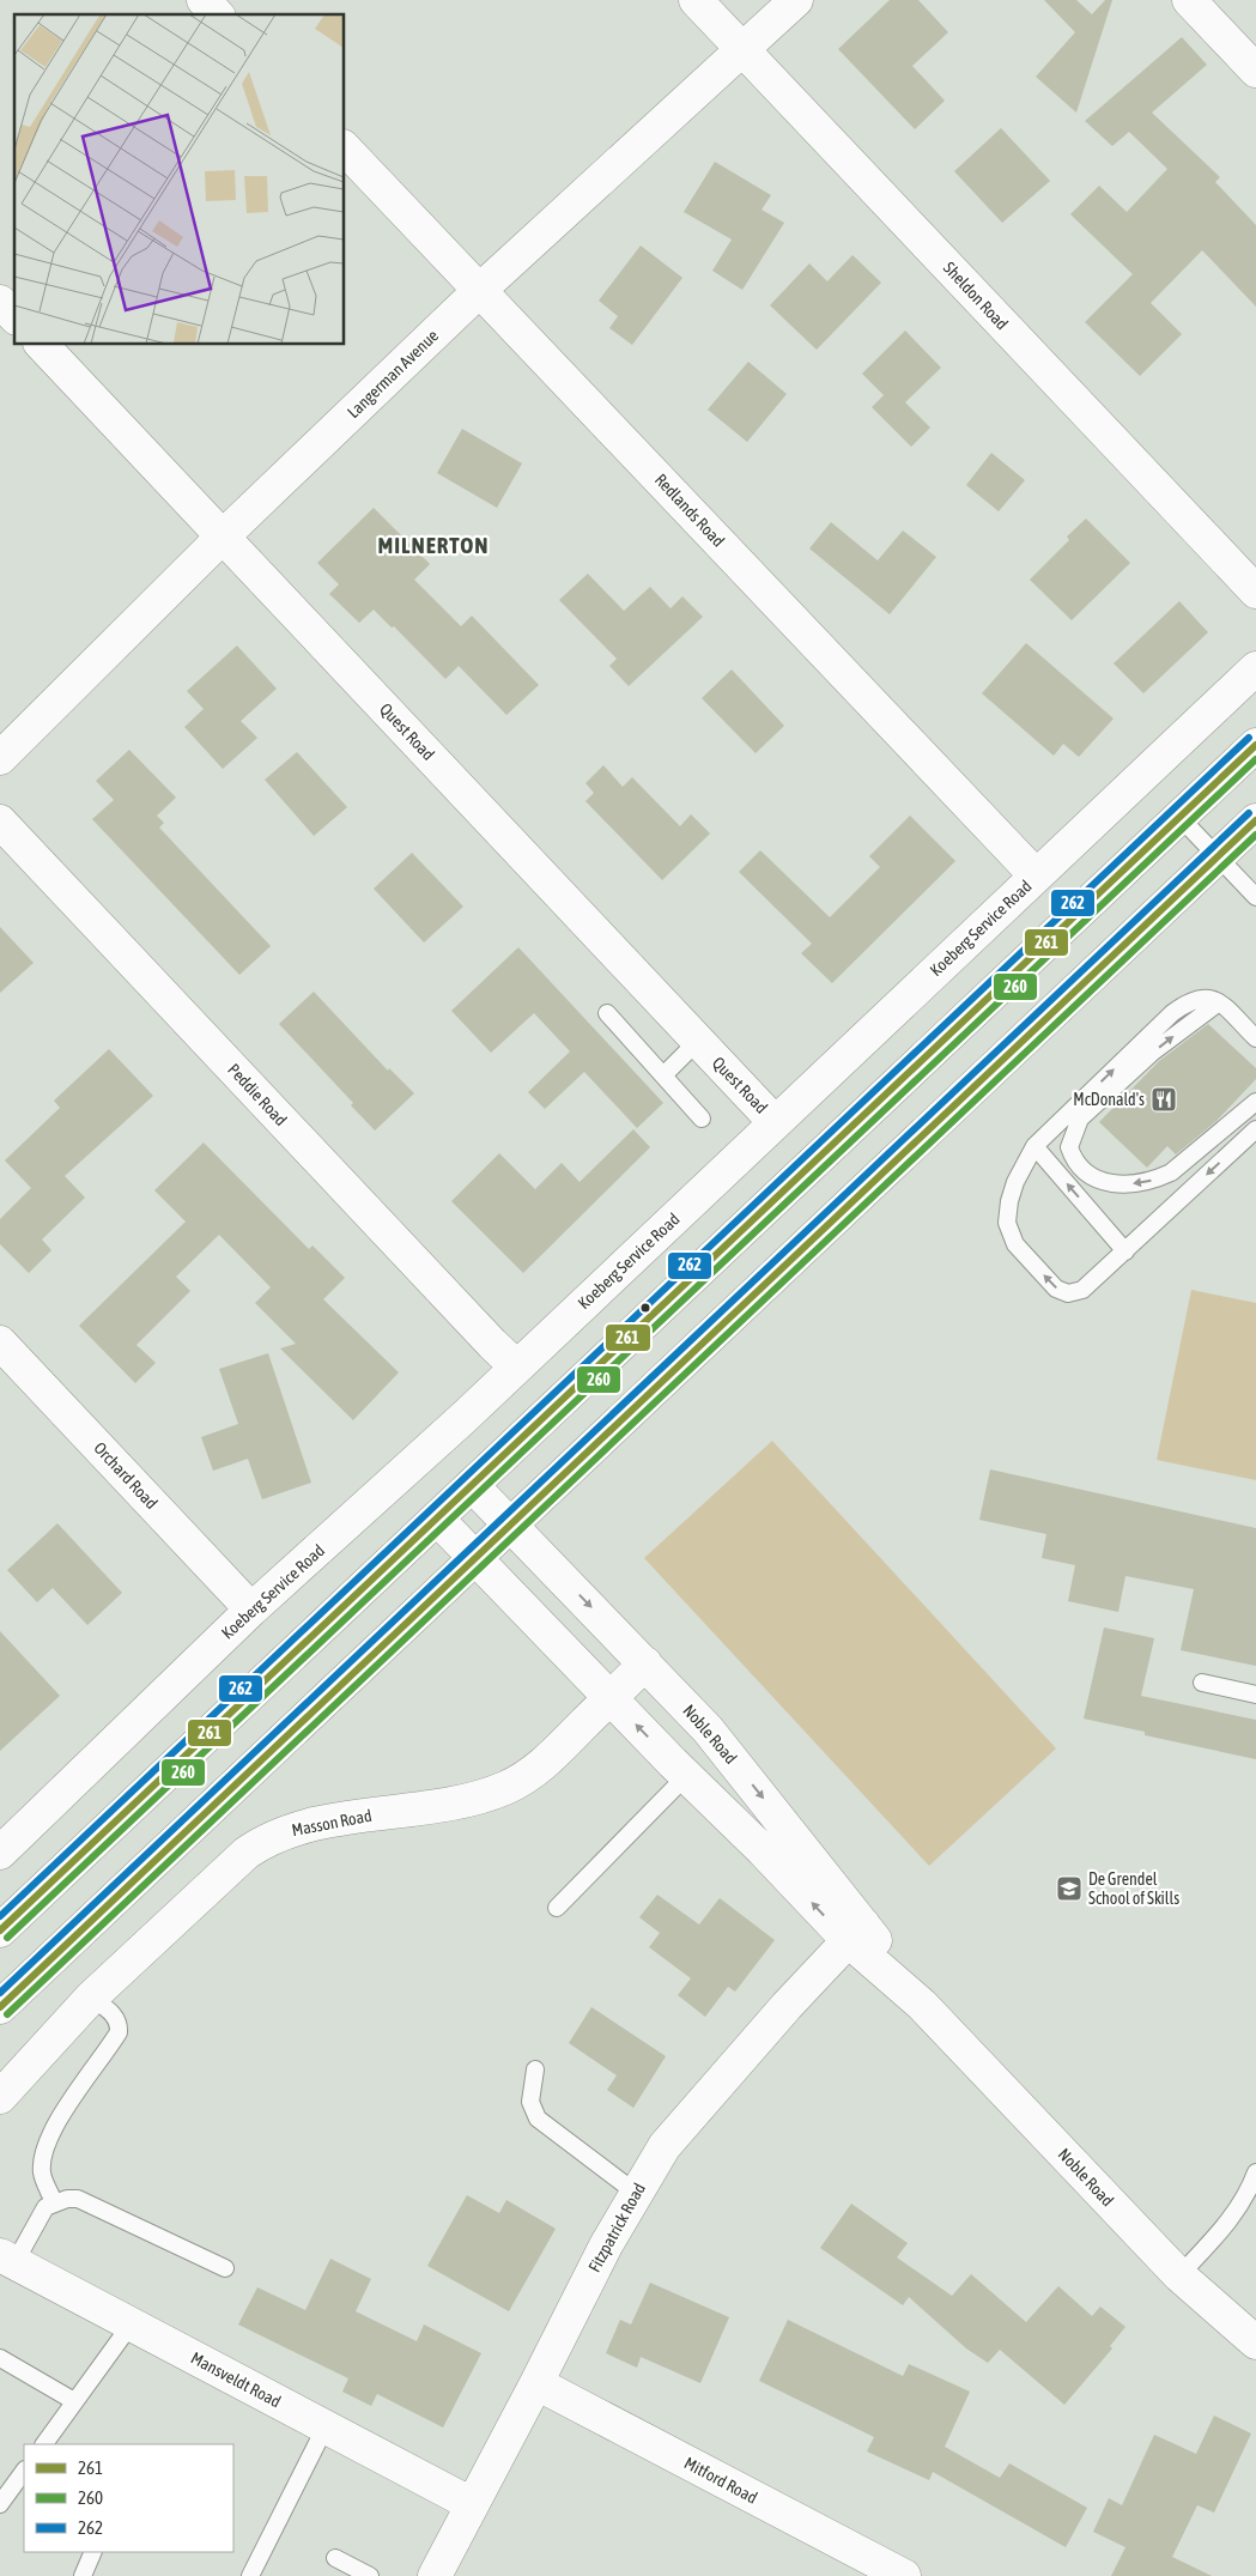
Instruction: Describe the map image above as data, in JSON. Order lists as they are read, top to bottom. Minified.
{"streets":{"street":["Sheldon Road","Langerman Avenue","Redlands Road","Quest Road","Koeberg Service Road","Peddie Road","Orchard Road","Noble Road","Masson Road","Fitzpatrick Road","Mansveldt Road","Mitford Road"]},"crossings":[["Sheldon Road","Langerman Avenue"],["Langerman Avenue","Redlands Road"],["Langerman Avenue","Quest Road"],["Redlands Road","Koeberg Service Road"],["Quest Road","Koeberg Service Road"],["Koeberg Service Road","Peddie Road"],["Koeberg Service Road","Orchard Road"],["Noble Road","Masson Road"],["Noble Road","Fitzpatrick Road"],["Fitzpatrick Road","Mansveldt Road"],["Fitzpatrick Road","Mitford Road"]],"districts":["MILNERTON"],"places":{"restaurant":["McDonald's"],"school or university":["De Grendel School of Skills"]},"lines":["transit line 262","transit line 261","transit line 260"],"legend":["261","260","262"]}
